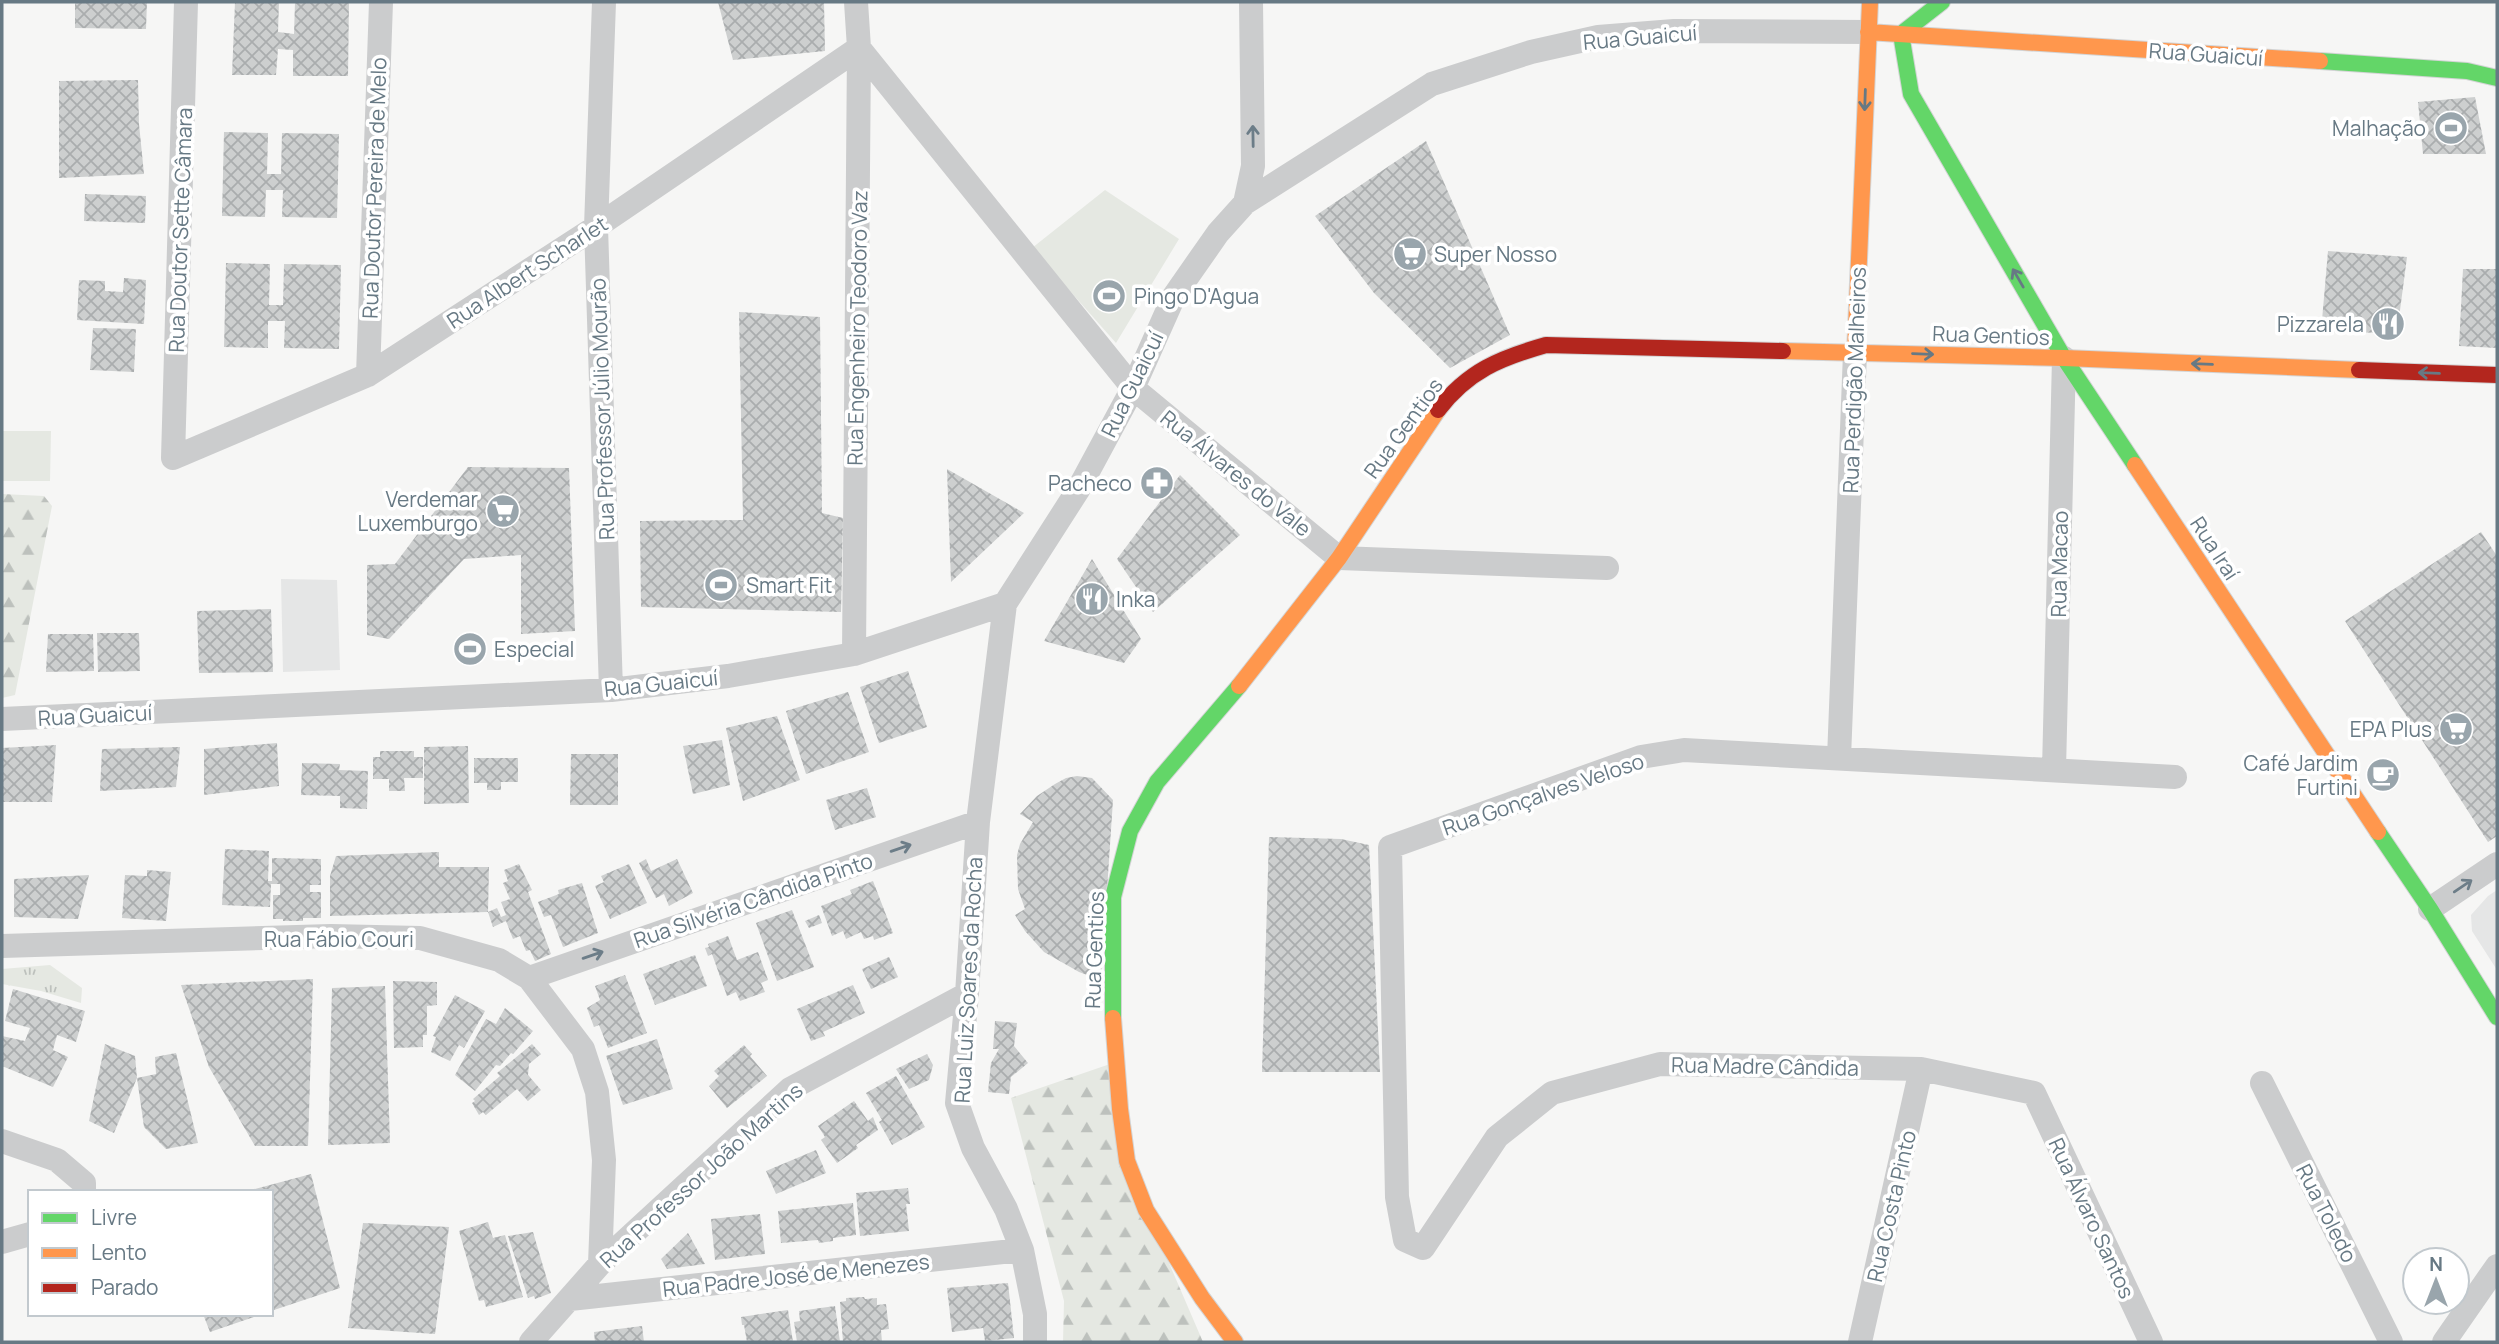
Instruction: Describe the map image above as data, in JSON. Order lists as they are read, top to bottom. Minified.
{"streets":{"street":["Rua Guaicuí","Rua Doutor Pereira de Melo","Rua Doutor Sette Câmara","Rua Albert Scharlet","Rua Engenheiro Teodoro Vaz","Rua Gentios","Rua Perdigão Malheiros","Rua Professor Júlio Mourão","Rua Álvares do Vale","Rua Iraí","Rua Macao","Rua Gonçalves Veloso","Rua Silvéria Cândida Pinto","Rua Fábio Couri","Rua Luiz Soares da Rocha","Rua Madre Cândida","Rua Professor João Martins","Rua Costa Pinto","Rua Toledo","Rua Álvaro Santos","Rua Padre José de Menezes"]},"crossings":[["Rua Guaicuí","Rua Engenheiro Teodoro Vaz"],["Rua Guaicuí","Rua Perdigão Malheiros"],["Rua Guaicuí","Rua Professor Júlio Mourão"],["Rua Guaicuí","Rua Álvares do Vale"],["Rua Guaicuí","Rua Iraí"],["Rua Guaicuí","Rua Luiz Soares da Rocha"],["Rua Doutor Pereira de Melo","Rua Albert Scharlet"],["Rua Doutor Sette Câmara","Rua Albert Scharlet"],["Rua Albert Scharlet","Rua Engenheiro Teodoro Vaz"],["Rua Albert Scharlet","Rua Professor Júlio Mourão"],["Rua Albert Scharlet","Rua Álvares do Vale"],["Rua Engenheiro Teodoro Vaz","Rua Álvares do Vale"],["Rua Gentios","Rua Perdigão Malheiros"],["Rua Gentios","Rua Álvares do Vale"],["Rua Gentios","Rua Iraí"],["Rua Gentios","Rua Macao"],["Rua Perdigão Malheiros","Rua Gonçalves Veloso"],["Rua Iraí","Rua Macao"],["Rua Macao","Rua Gonçalves Veloso"],["Rua Gonçalves Veloso","Rua Madre Cândida"],["Rua Silvéria Cândida Pinto","Rua Fábio Couri"],["Rua Silvéria Cândida Pinto","Rua Luiz Soares da Rocha"],["Rua Fábio Couri","Rua Professor João Martins"],["Rua Luiz Soares da Rocha","Rua Professor João Martins"],["Rua Luiz Soares da Rocha","Rua Padre José de Menezes"],["Rua Madre Cândida","Rua Costa Pinto"],["Rua Madre Cândida","Rua Álvaro Santos"],["Rua Professor João Martins","Rua Padre José de Menezes"]],"one_way":["Rua Perdigão Malheiros","Rua Silvéria Cândida Pinto"],"places":{"sports":["Malhação","Pingo D'Agua","Smart Fit","Especial"],"supermarket":["Super Nosso","Verdemar Luxemburgo","EPA Plus"],"restaurant":["Pizzarela","Inka"],"pharmacy":["Pacheco"],"cafe":["Café Jardim Furtini"]},"legend":["Livre","Lento","Parado"],"north":"top"}
